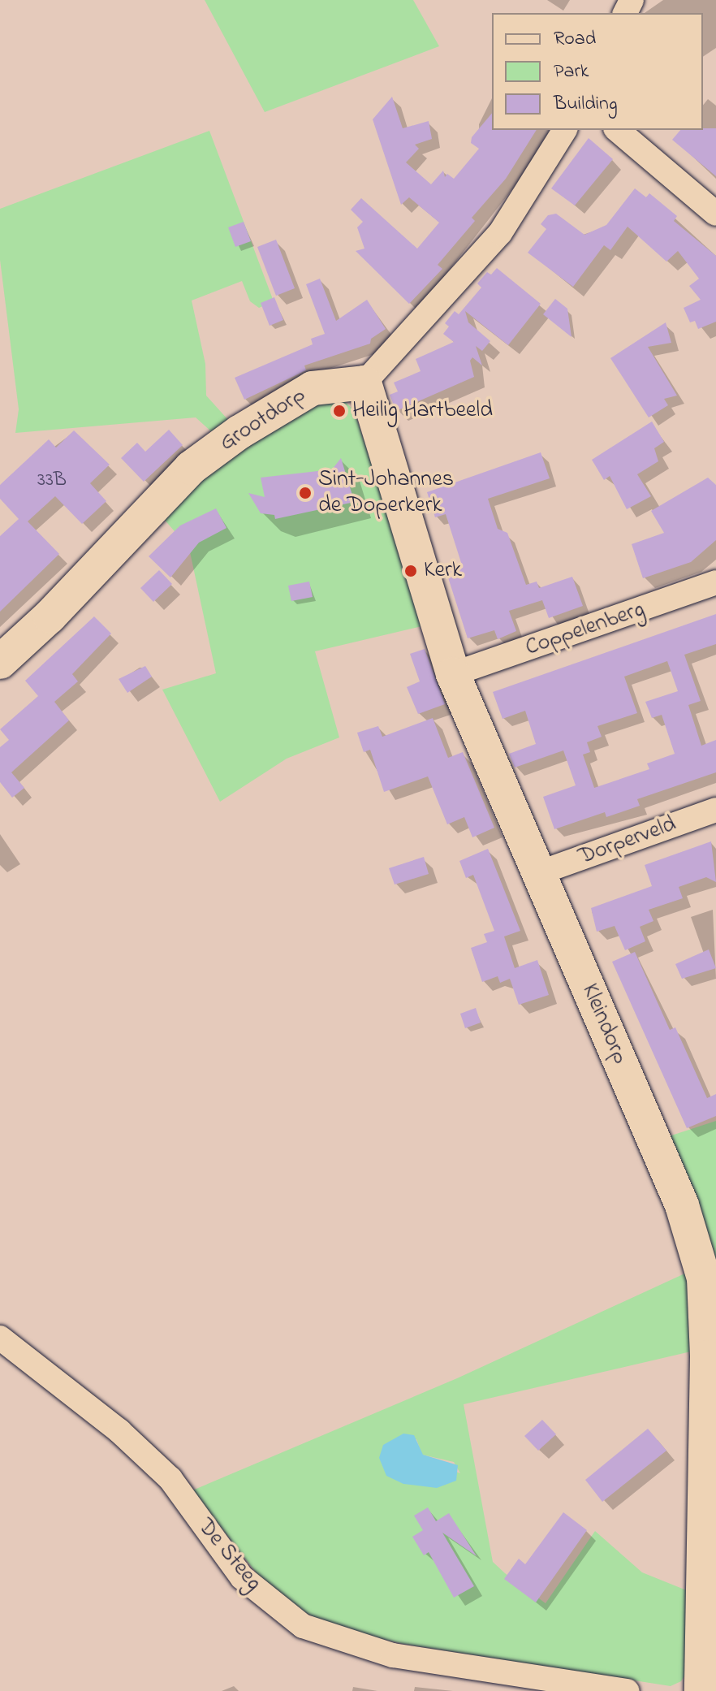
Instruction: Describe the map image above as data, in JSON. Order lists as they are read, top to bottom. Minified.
{"streets":{"street":["Grootdorp","Coppelenberg","Dorperveld","Kleindorp","De Steeg"]},"crossings":[["Grootdorp","Kleindorp"],["Coppelenberg","Kleindorp"],["Dorperveld","Kleindorp"]],"places":["Heilig Hartbeeld","Sint-Johannes de Doperkerk","Kerk"],"house_numbers":["33B"],"legend":["Road","Park","Building"]}
